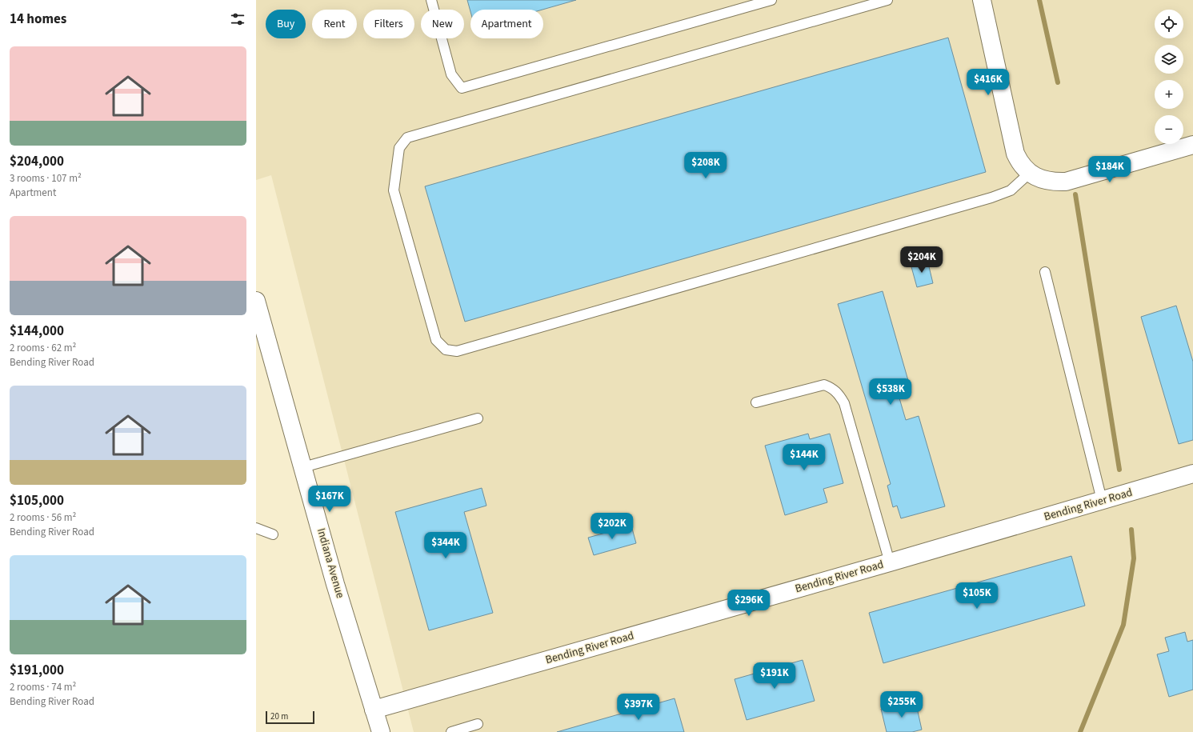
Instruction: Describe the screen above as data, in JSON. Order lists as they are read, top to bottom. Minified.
{"streets":{"street":["Bending River Road","Indiana Avenue"]},"crossings":[["Bending River Road","Indiana Avenue"]],"scale_bar":"20 m","page":{"heading":"14 homes","map_buttons":["+","−"],"chip":["Buy","Rent","Filters","New","Apartment"],"list":[{"name":"$204,000","note":"3 rooms · 107 m² · Apartment"},{"name":"$144,000","note":"2 rooms · 62 m² · Bending River Road"},{"name":"$105,000","note":"2 rooms · 56 m² · Bending River Road"},{"name":"$191,000","note":"2 rooms · 74 m² · Bending River Road"}],"price":["$416K","$208K","$184K","$204K","$538K","$144K","$167K","$202K","$344K","$105K","$296K","$191K","$255K","$397K"],"scale":"20 m"}}
